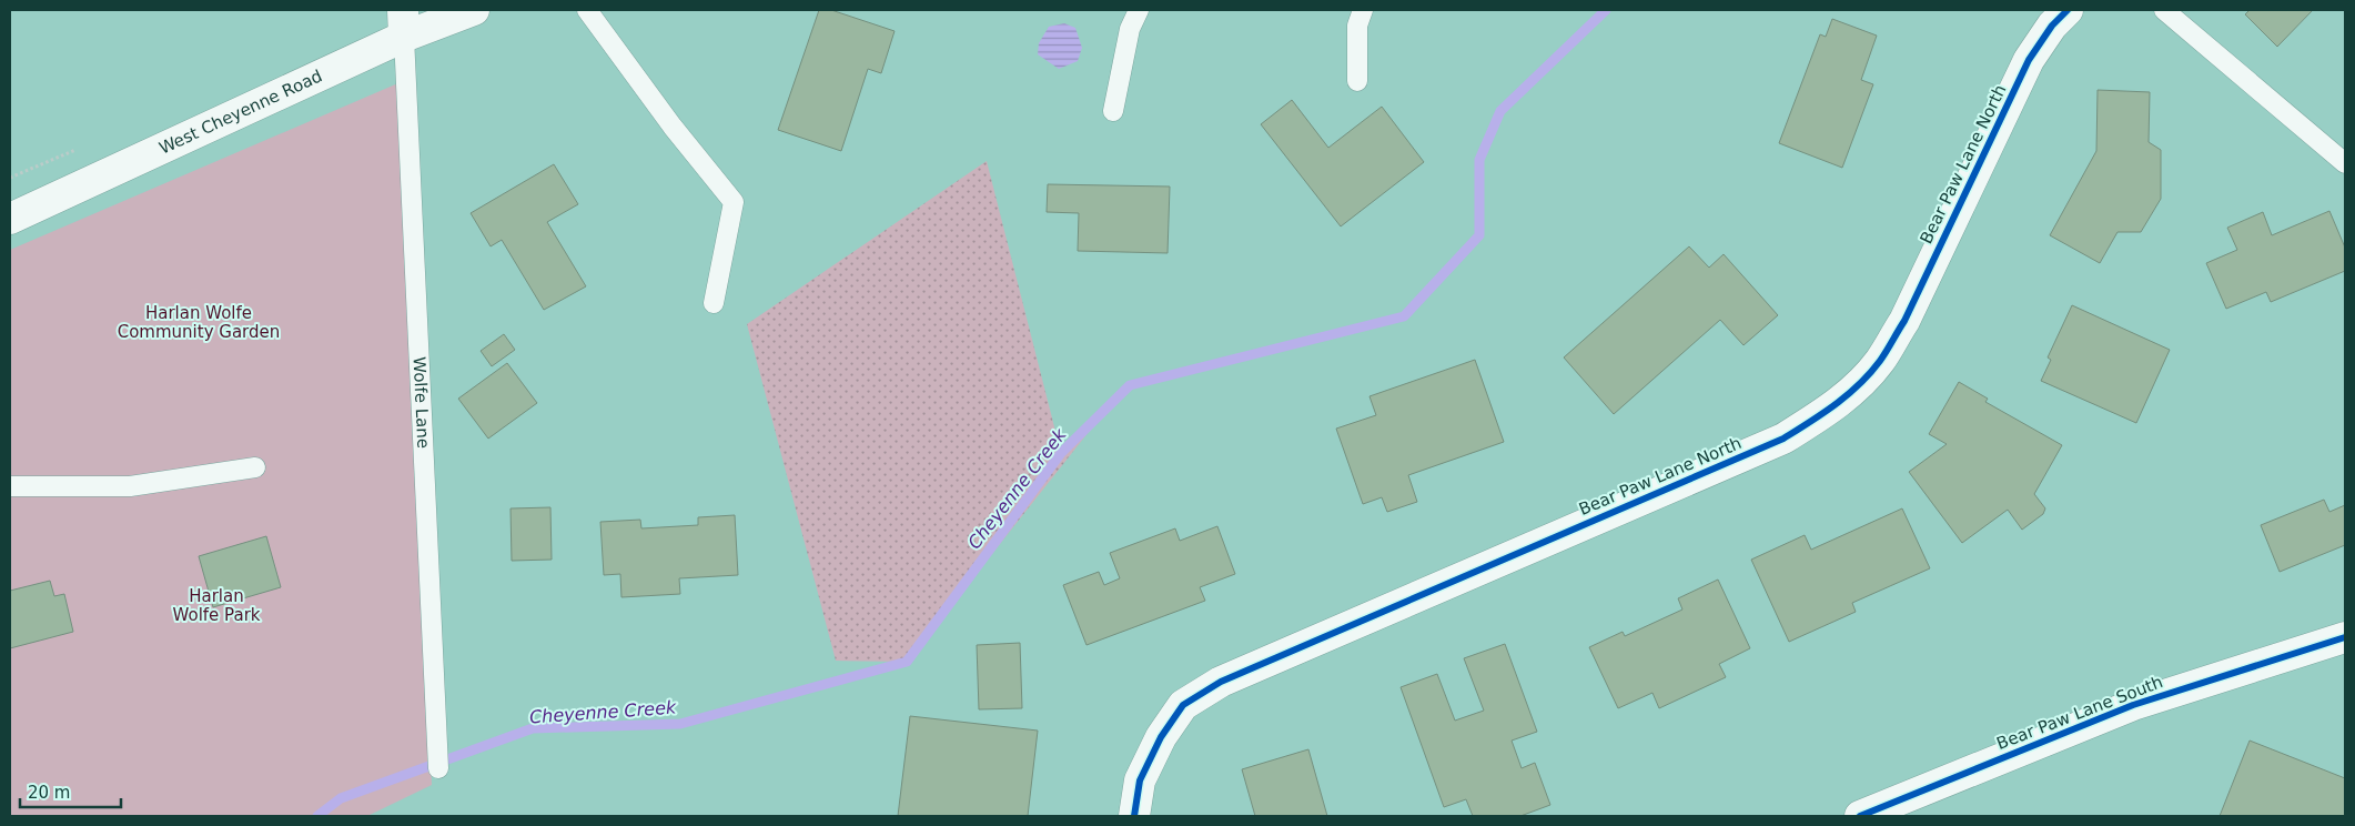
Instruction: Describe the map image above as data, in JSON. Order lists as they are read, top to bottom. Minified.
{"streets":{"street":["West Cheyenne Road","Bear Paw Lane North","Bear Paw Lane South"],"lane":["Wolfe Lane"]},"crossings":[["West Cheyenne Road","Wolfe Lane"]],"water":["Cheyenne Creek"],"parks":["Harlan Wolfe Community Garden","Harlan Wolfe Park"],"scale_bar":"20 m"}
